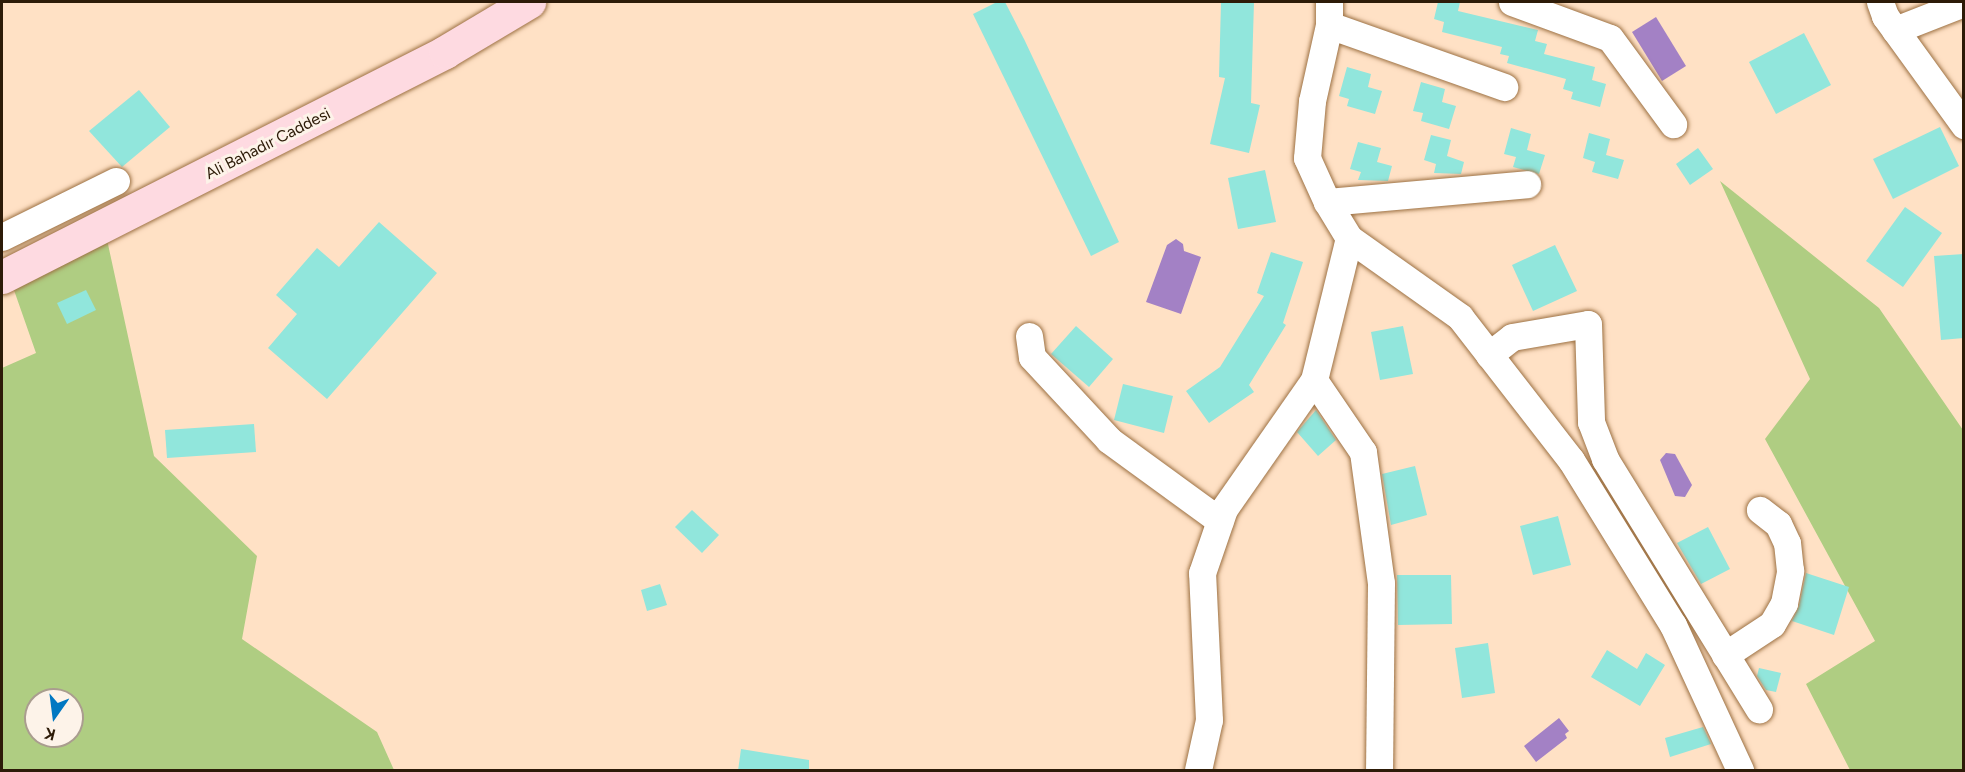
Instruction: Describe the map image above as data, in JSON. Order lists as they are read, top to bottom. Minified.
{"streets":{"main road":["Ali Bahadır Caddesi"]},"north":"bottom"}
